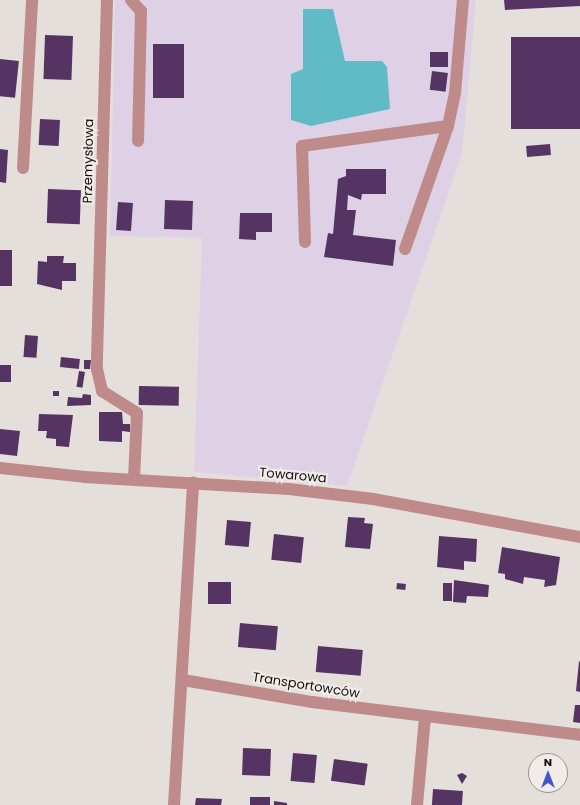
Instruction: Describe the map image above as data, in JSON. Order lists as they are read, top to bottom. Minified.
{"streets":{"street":["Przemysłowa","Towarowa","Transportowców"]},"crossings":[["Przemysłowa","Towarowa"]],"north":"top"}
